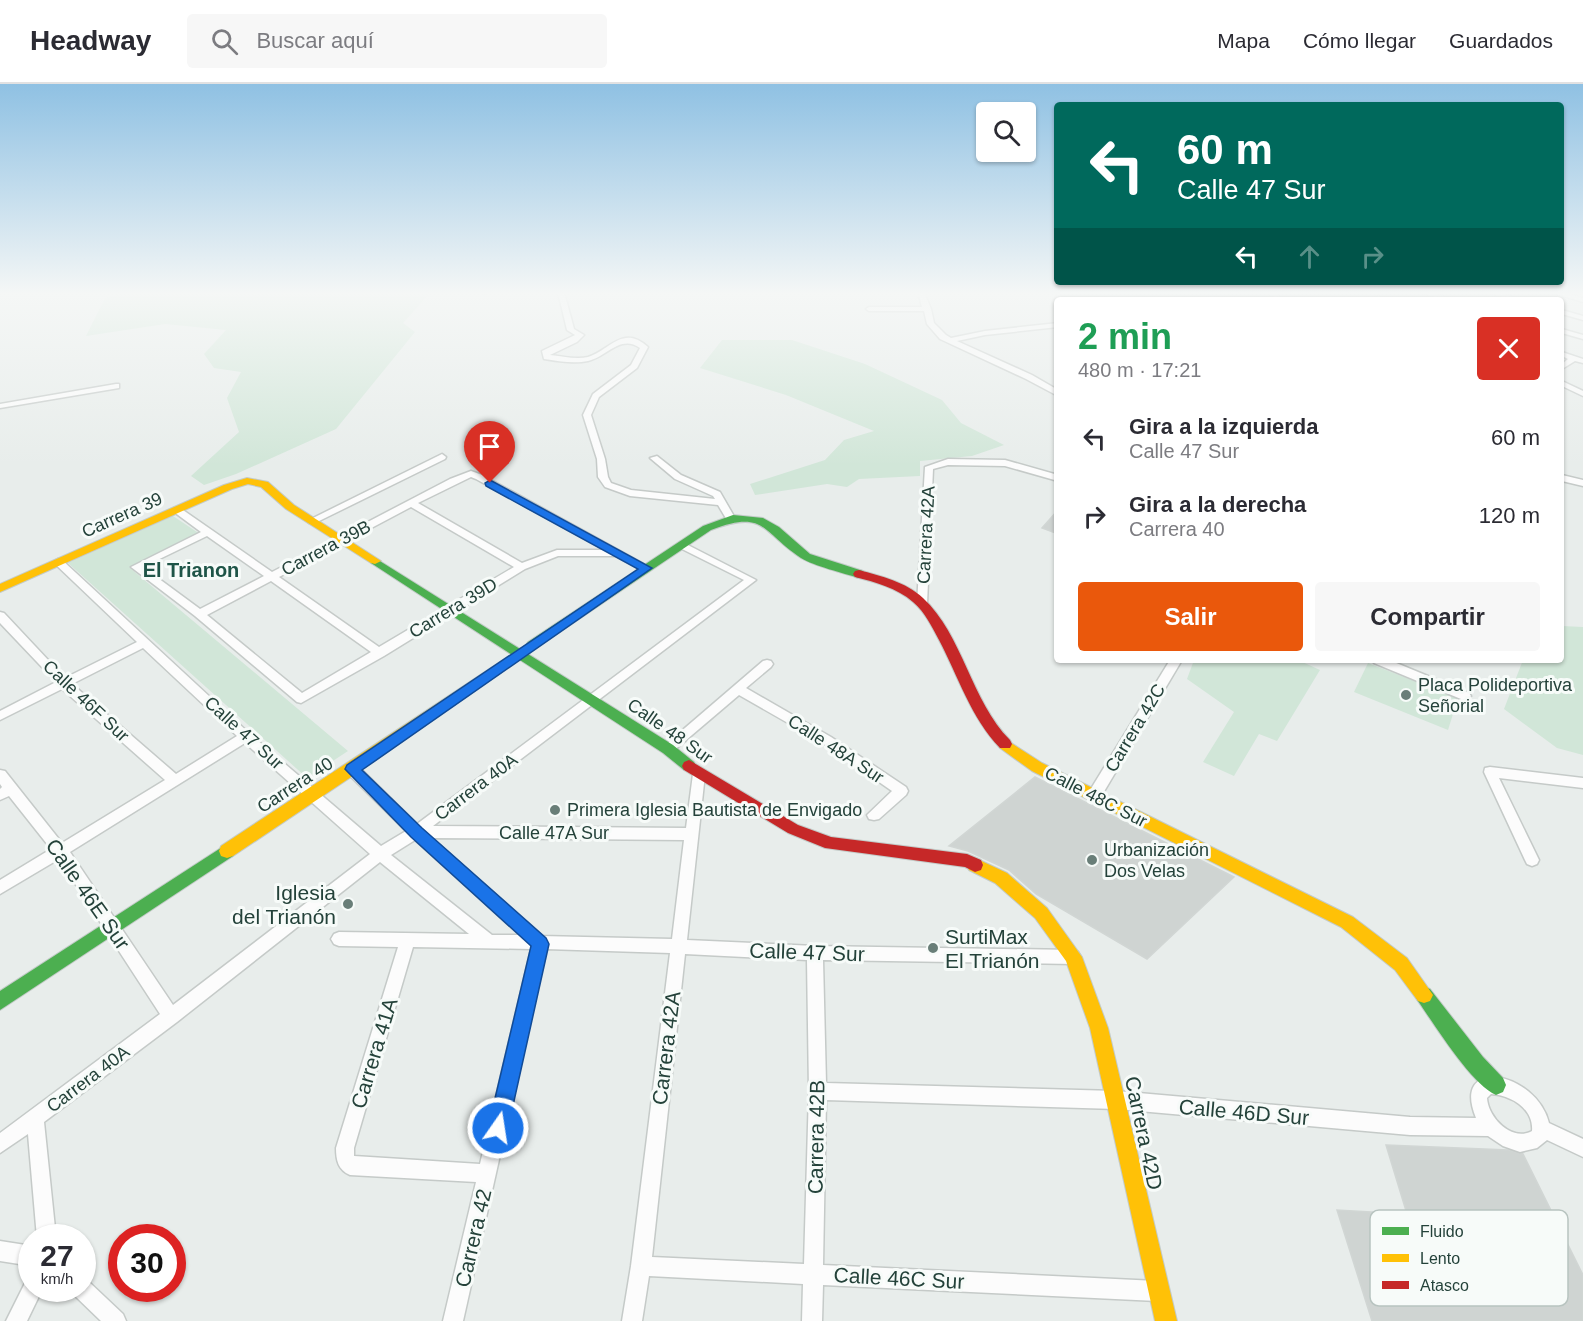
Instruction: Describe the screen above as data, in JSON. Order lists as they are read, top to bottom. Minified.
{"streets":{"street":["Carrera 39","Carrera 42A","Carrera 39B","Carrera 39D","Calle 46F Sur","Carrera 42C","Calle 48 Sur","Calle 47 Sur","Calle 48A Sur","Carrera 40","Carrera 40A","Calle 48C Sur","Calle 47A Sur","Calle 46E Sur","Carrera 41A","Calle 46D Sur","Carrera 42D","Carrera 42B","Carrera 42","Calle 46C Sur"]},"crossings":[["Carrera 39","Calle 48 Sur"],["Carrera 39","Calle 47 Sur"],["Carrera 42A","Calle 48 Sur"],["Carrera 42A","Calle 47 Sur"],["Carrera 42A","Calle 48C Sur"],["Carrera 42A","Calle 47A Sur"],["Carrera 42A","Calle 46C Sur"],["Carrera 39B","Carrera 39D"],["Carrera 39B","Calle 48 Sur"],["Carrera 39D","Calle 48 Sur"],["Carrera 42C","Calle 48C Sur"],["Calle 48 Sur","Calle 47 Sur"],["Calle 48 Sur","Carrera 40"],["Calle 48 Sur","Carrera 40A"],["Calle 48 Sur","Carrera 42D"],["Calle 47 Sur","Carrera 40"],["Calle 47 Sur","Carrera 40A"],["Calle 47 Sur","Carrera 41A"],["Calle 47 Sur","Carrera 42D"],["Calle 47 Sur","Carrera 42B"],["Calle 47 Sur","Carrera 42"],["Carrera 40","Carrera 40A"],["Carrera 40","Calle 48C Sur"],["Carrera 40","Calle 46E Sur"],["Carrera 40A","Calle 47A Sur"],["Carrera 40A","Calle 46E Sur"],["Calle 48C Sur","Calle 46D Sur"],["Carrera 41A","Carrera 42"],["Calle 46D Sur","Carrera 42D"],["Calle 46D Sur","Carrera 42B"],["Carrera 42D","Calle 46C Sur"],["Carrera 42B","Calle 46C Sur"]],"districts":["El Trianon"],"places":["Placa Polideportiva Señorial","Primera Iglesia Bautista de Envigado","Urbanización Dos Velas","Iglesia del Trianón","SurtiMax El Trianón"],"legend":["Fluido","Lento","Atasco"],"page":{"header":"Headway","search":"Buscar aquí","nav":["Mapa","Cómo llegar","Guardados"],"turn":["60 m","Calle 47 Sur"],"heading":["2 min","480 m · 17:21"],"list":[{"name":"Gira a la izquierda","note":"Calle 47 Sur","value":"60 m"},{"name":"Gira a la derecha","note":"Carrera 40","value":"120 m"}],"buttons":["Salir","Compartir"],"speed":"27 km/h","limit":"30"}}
